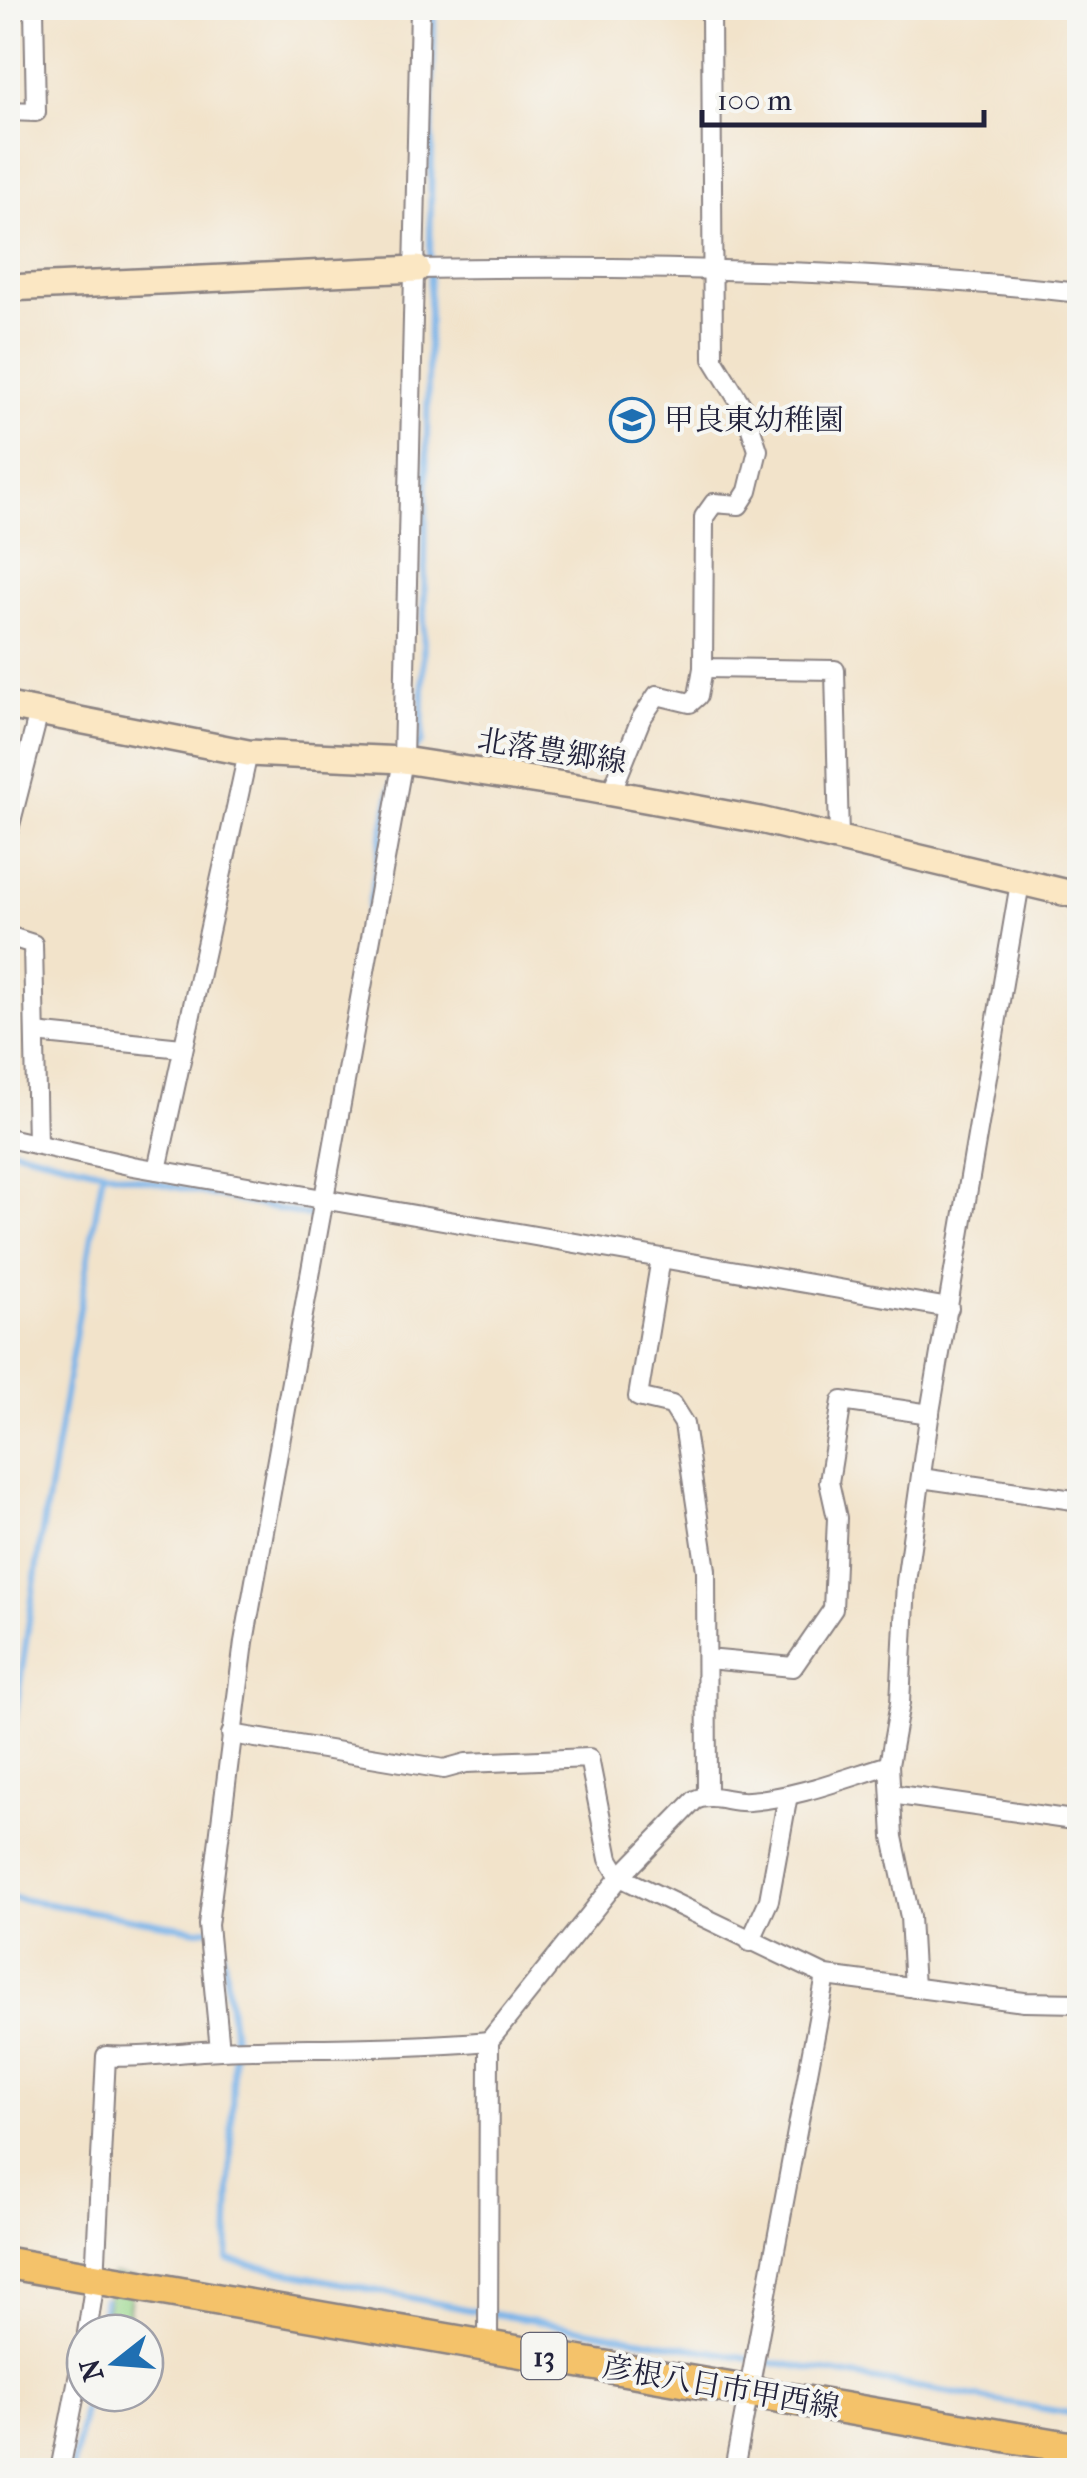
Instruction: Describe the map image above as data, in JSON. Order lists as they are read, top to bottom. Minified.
{"streets":{"main road":["北落豊郷線","13","彦根八日市甲西線"]},"places":{"school or university":["甲良東幼稚園"]},"scale_bar":"100 m","north":"left"}
